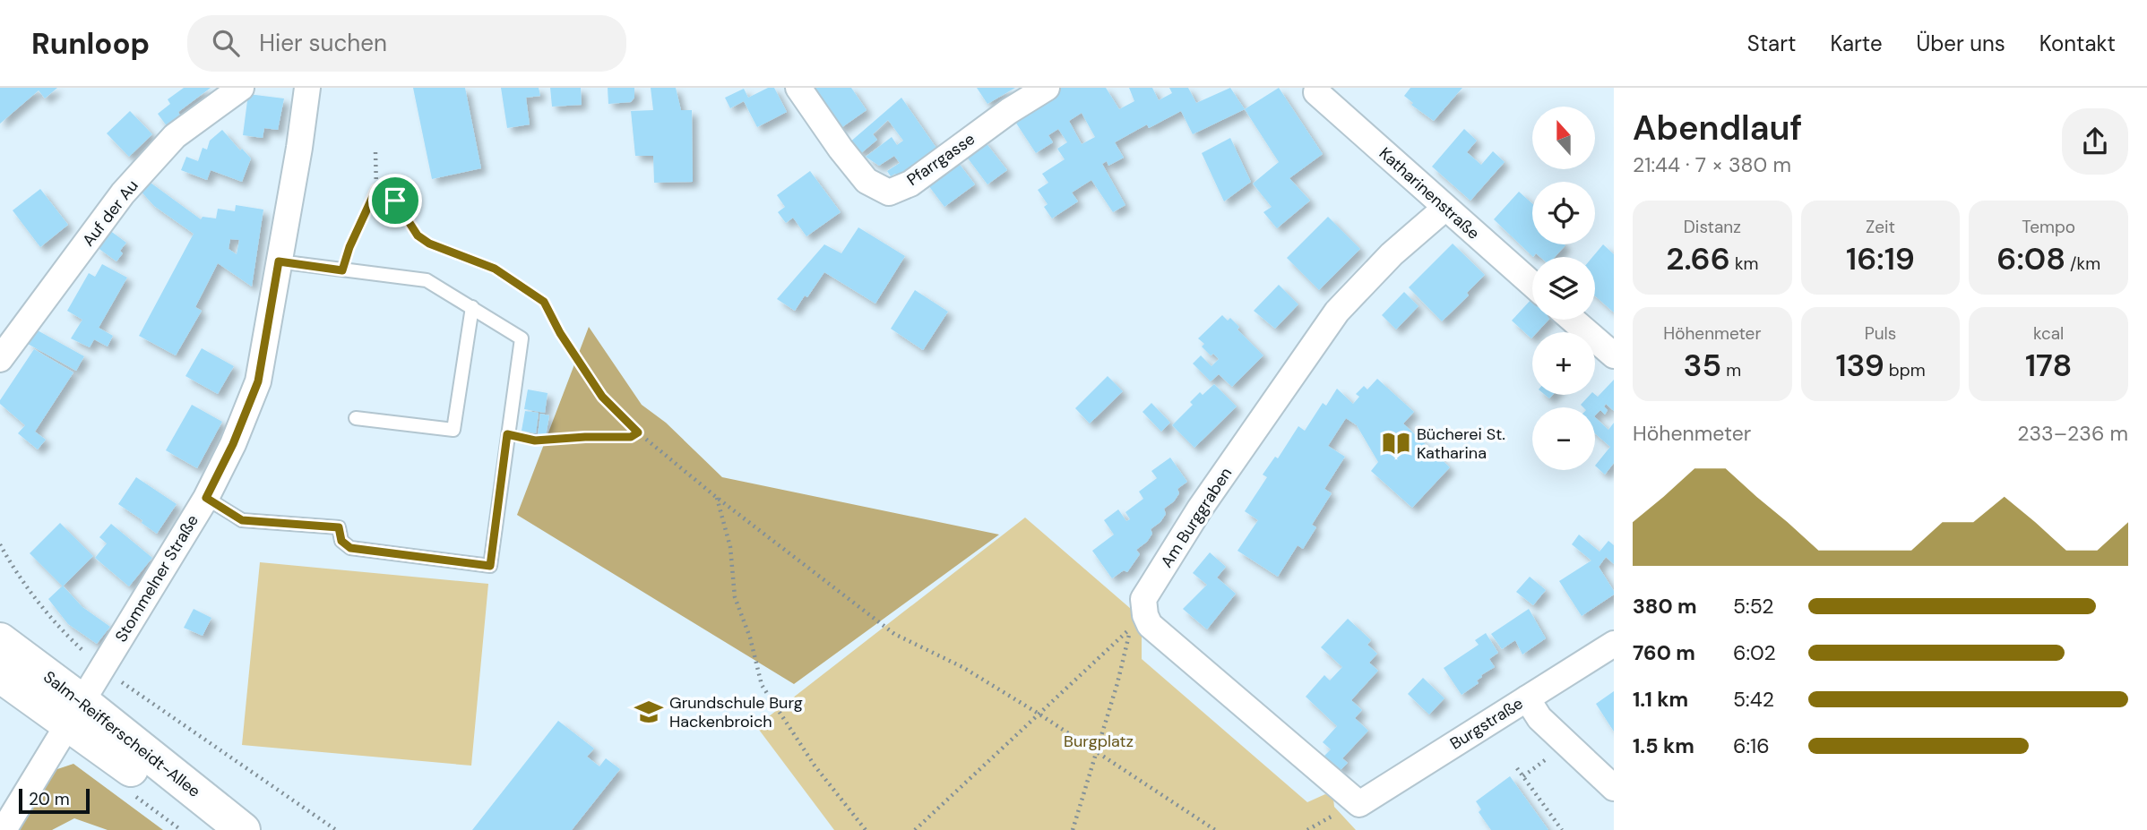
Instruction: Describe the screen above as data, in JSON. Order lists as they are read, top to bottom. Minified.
{"streets":{"street":["Pfarrgasse","Katharinenstraße","Auf der Au","Am Burggraben","Stommelner Straße","Burgstraße","Salm-Reifferscheidt-Allee"]},"crossings":[["Katharinenstraße","Am Burggraben"],["Am Burggraben","Burgstraße"],["Stommelner Straße","Salm-Reifferscheidt-Allee"]],"parks":["Burgplatz"],"places":{"library":["Bücherei St. Katharina"],"school or university":["Grundschule Burg Hackenbroich"]},"scale_bar":"20 m","north":"top","page":{"header":"Runloop","search":"Hier suchen","nav":["Start","Karte","Über uns","Kontakt"],"heading":["Abendlauf","21:44 · 7 × 380 m"],"map_buttons":["+","−"],"stats":[["Distanz","2.66 km"],["Zeit","16:19"],["Tempo","6:08 /km"],["Höhenmeter","35 m"],["Puls","139 bpm"],["kcal","178"]],"chart":["Höhenmeter","233–236 m"],"list":[{"name":"380 m","note":"5:52"},{"name":"760 m","note":"6:02"},{"name":"1.1 km","note":"5:42"},{"name":"1.5 km","note":"6:16"}],"scale":"20 m"}}
